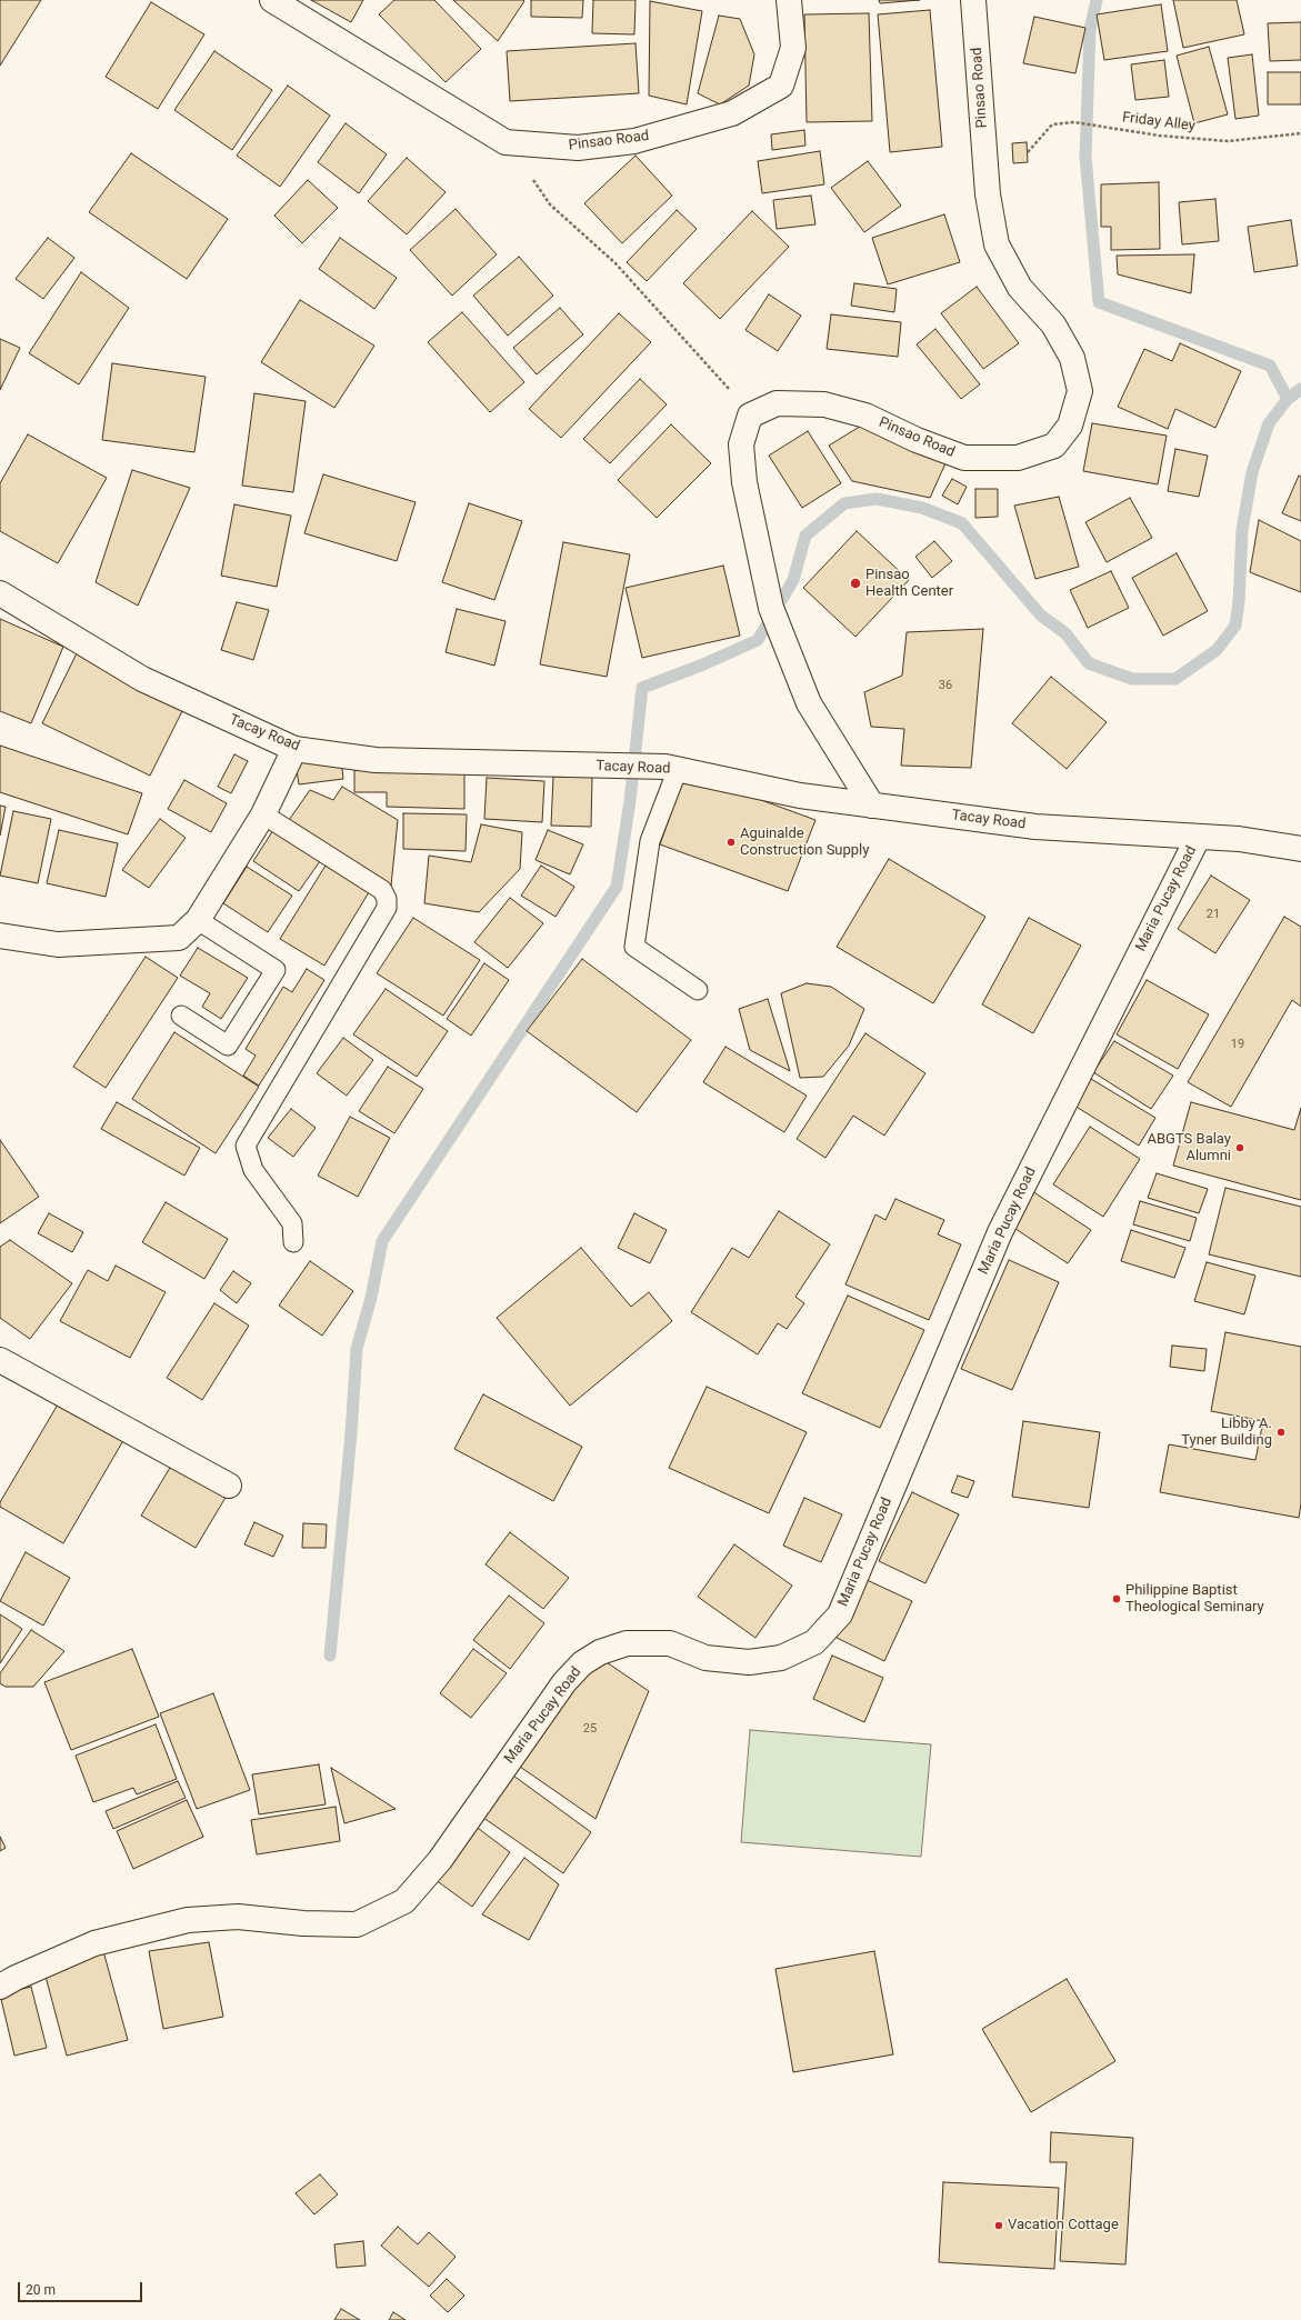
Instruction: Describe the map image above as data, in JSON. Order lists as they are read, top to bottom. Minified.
{"streets":{"street":["Pinsao Road","Tacay Road","Maria Pucay Road"],"path":["Friday Alley"]},"crossings":[["Pinsao Road","Tacay Road"],["Tacay Road","Maria Pucay Road"]],"places":["Pinsao Health Center","Aguinalde Construction Supply","ABGTS Balay Alumni","Libby A. Tyner Building","Philippine Baptist Theological Seminary","Vacation Cottage"],"house_numbers":["36","21","19","25"],"scale_bar":"20 m"}
